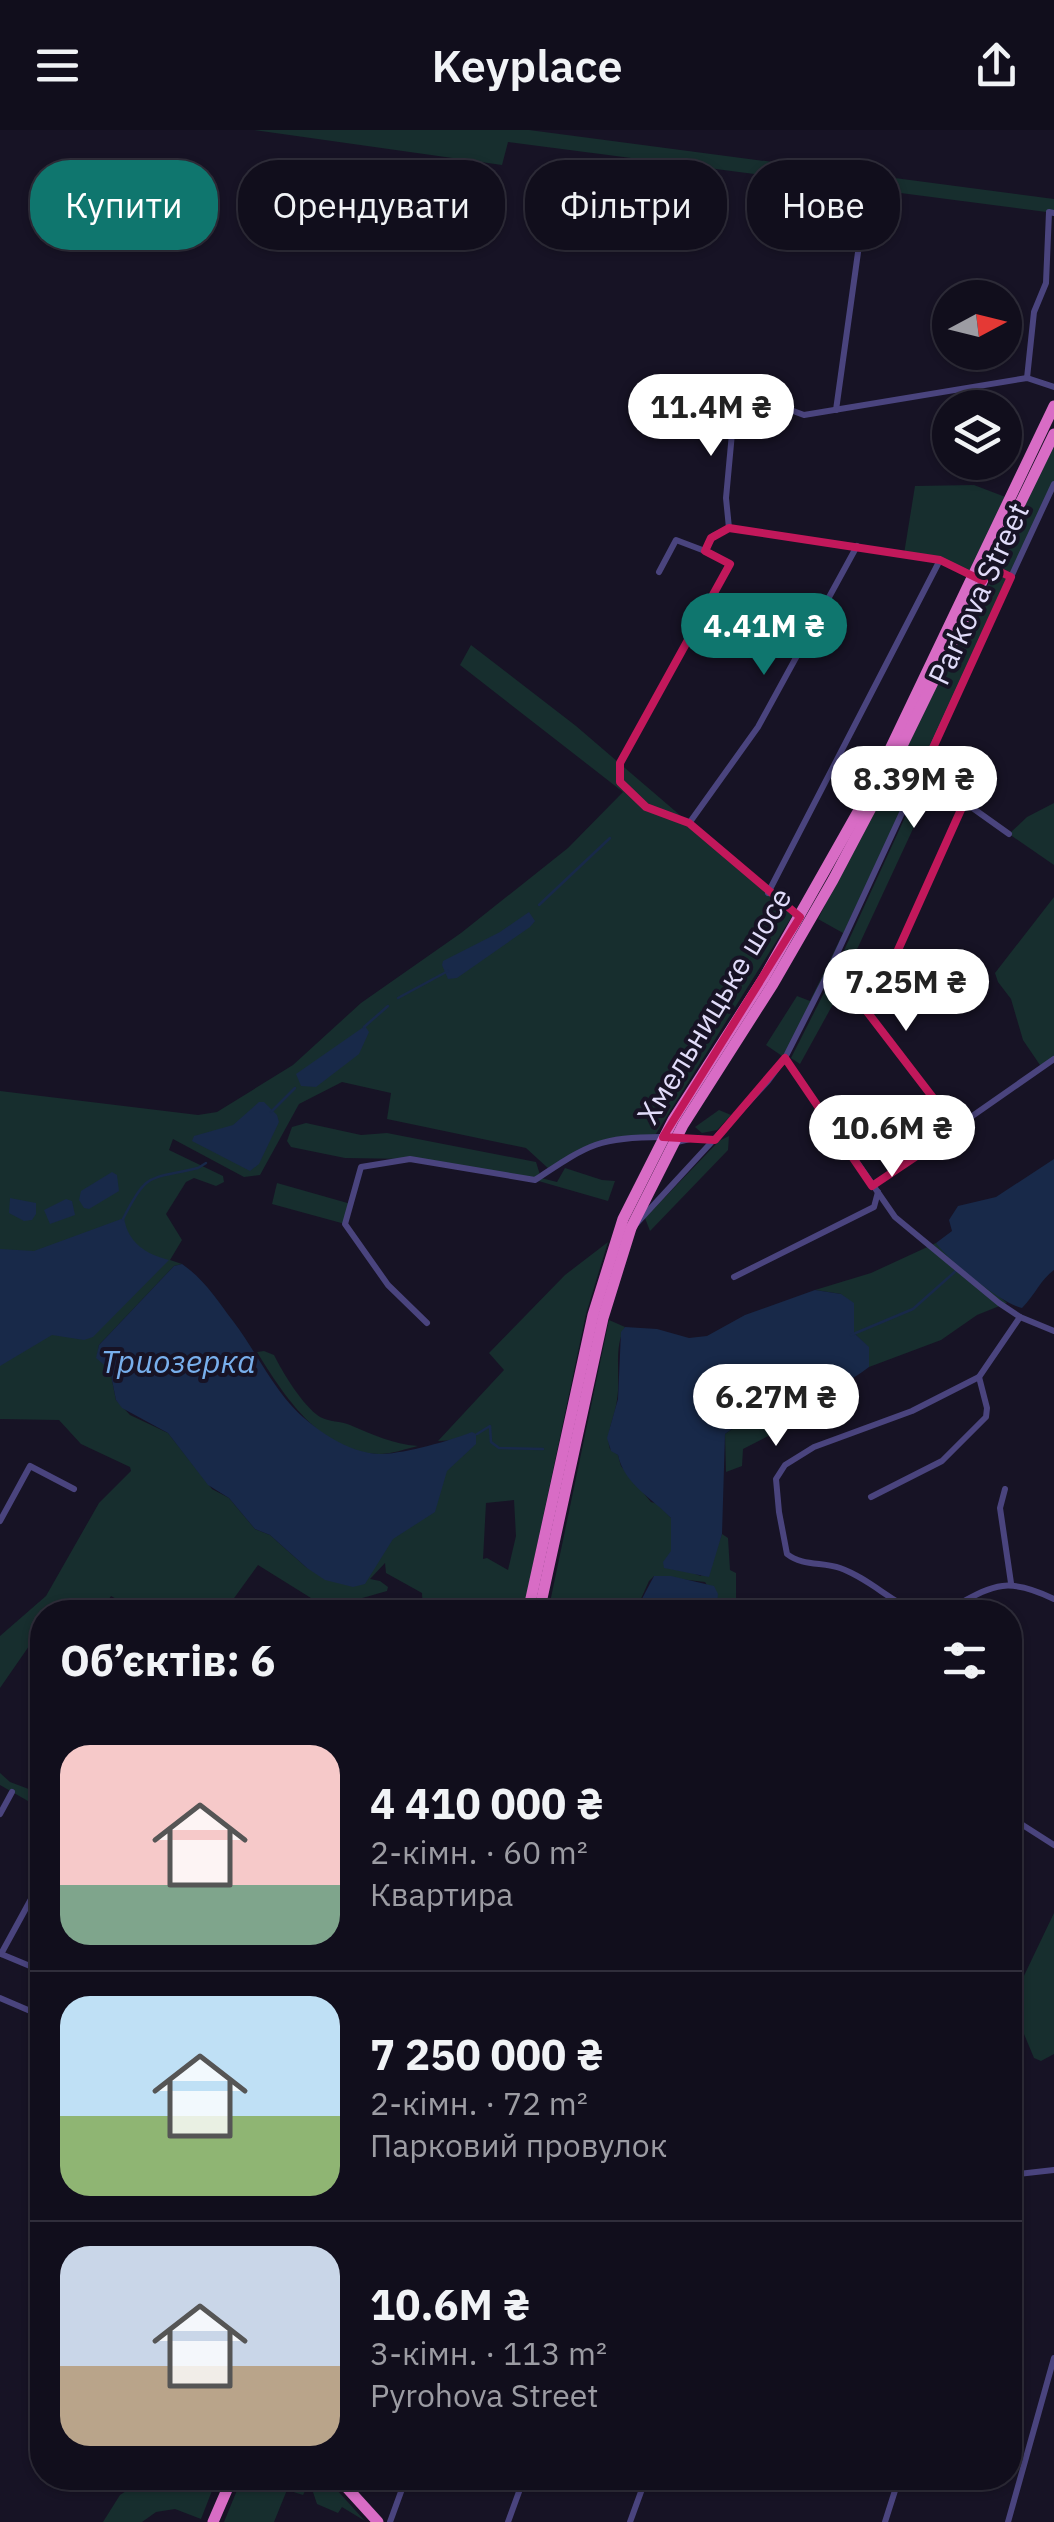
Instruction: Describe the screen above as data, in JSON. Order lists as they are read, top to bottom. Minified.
{"streets":{"highway":["Хмельницьке шосе"],"street":["Parkova Street"]},"crossings":[["Parkova Street","Хмельницьке шосе"]],"water":["Триозерка"],"north":"right","page":{"header":"Keyplace","chip":["Купити","Орендувати","Фільтри","Нове"],"price":["11.4M ₴","4.41M ₴","8.39M ₴","7.25M ₴","10.6M ₴","6.27M ₴"],"heading":"Об’єктів: 6","list":[{"name":"4 410 000 ₴","note":"2-кімн. · 60 m² · Квартира"},{"name":"7 250 000 ₴","note":"2-кімн. · 72 m² · Парковий провулок"},{"name":"10.6M ₴","note":"3-кімн. · 113 m² · Pyrohova Street"}]}}
